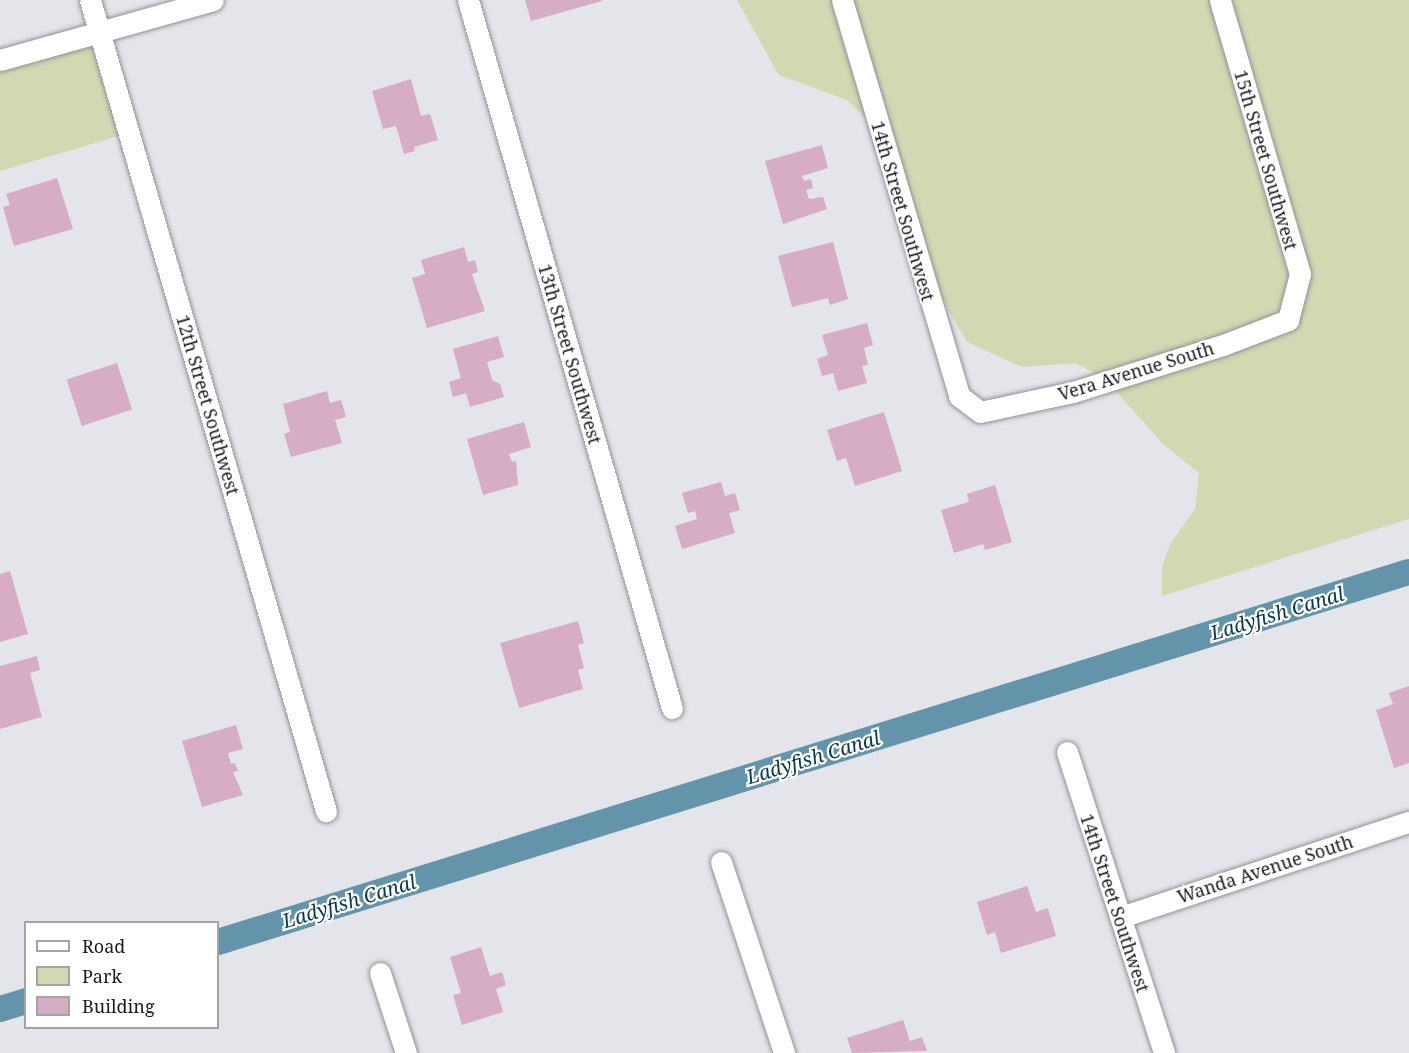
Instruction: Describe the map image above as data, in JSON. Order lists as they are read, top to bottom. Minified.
{"streets":{"street":["15th Street Southwest","14th Street Southwest","13th Street Southwest","Vera Avenue South","12th Street Southwest","Wanda Avenue South"]},"crossings":[["15th Street Southwest","Vera Avenue South"],["14th Street Southwest","Vera Avenue South"],["14th Street Southwest","Wanda Avenue South"]],"water":["Ladyfish Canal"],"legend":["Road","Park","Building"]}
